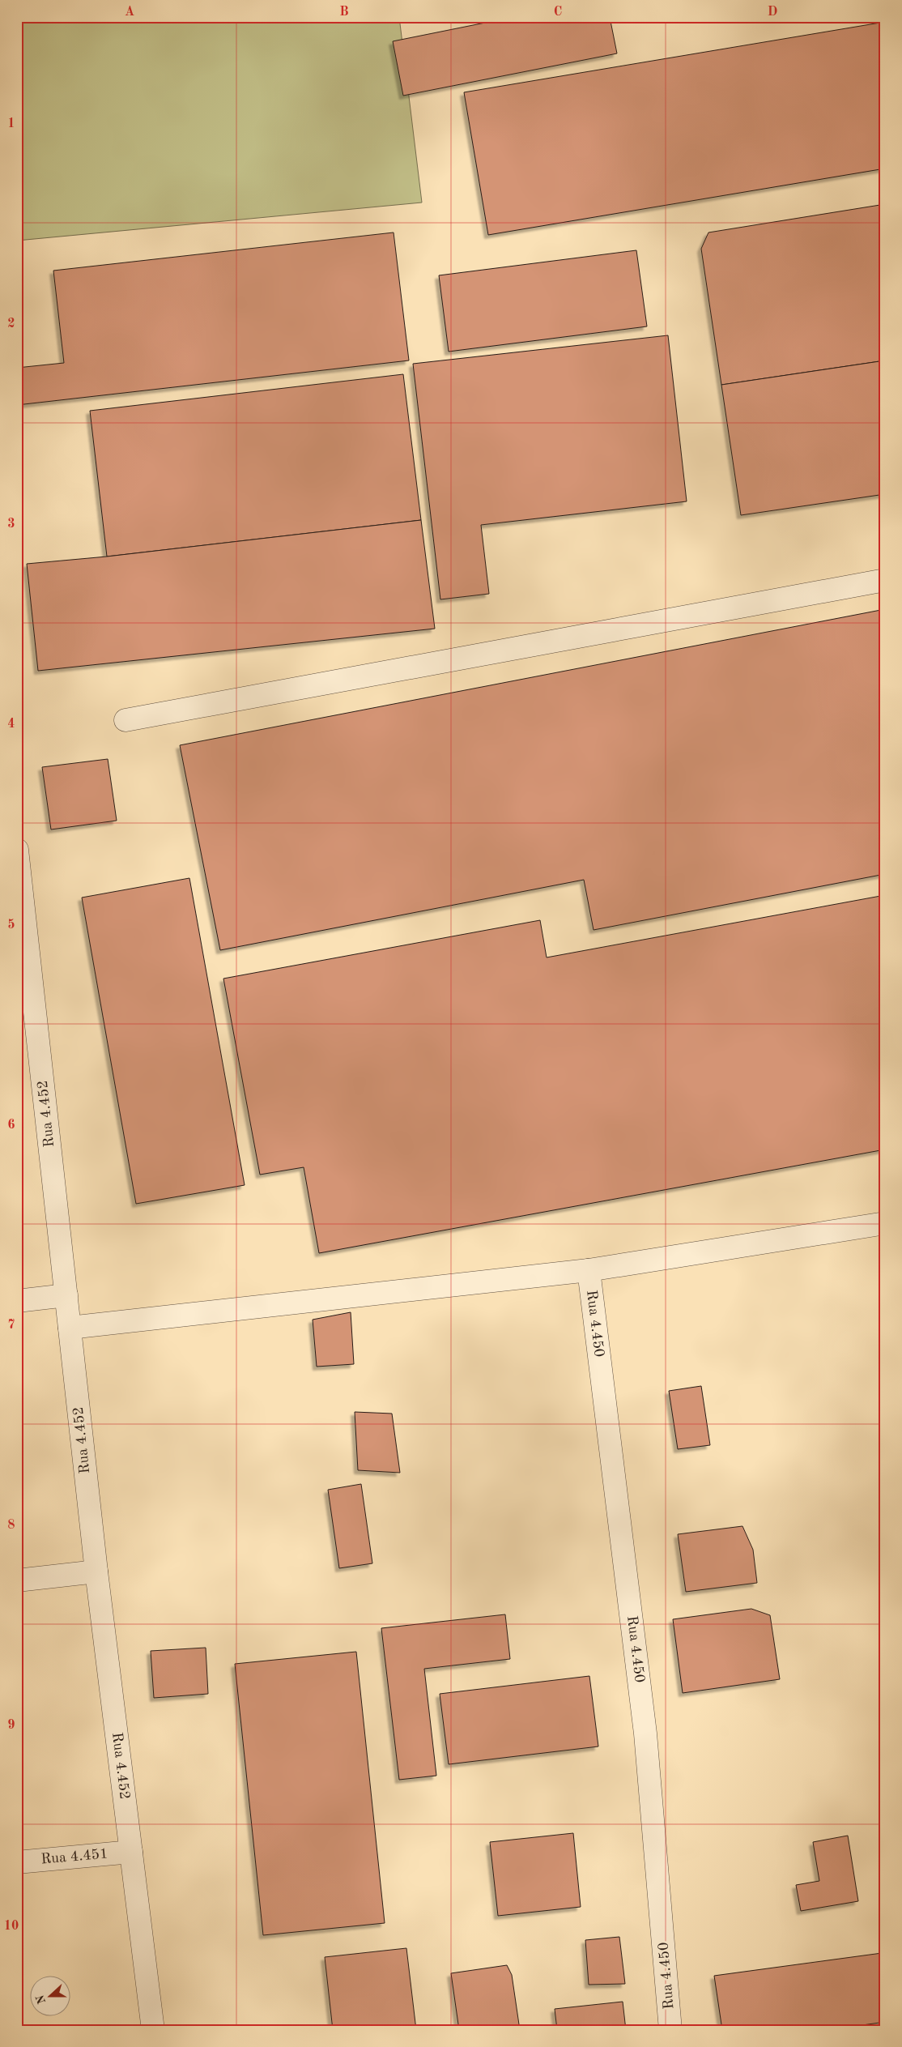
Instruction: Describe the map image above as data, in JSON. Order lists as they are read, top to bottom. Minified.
{"streets":{"street":["Rua 4.452","Rua 4.450","Rua 4.451"]},"crossings":[["Rua 4.452","Rua 4.451"]],"north":"left","grid":{"columns":["A","B","C","D"],"rows":["1","2","3","4","5","6","7","8","9","10"]}}
